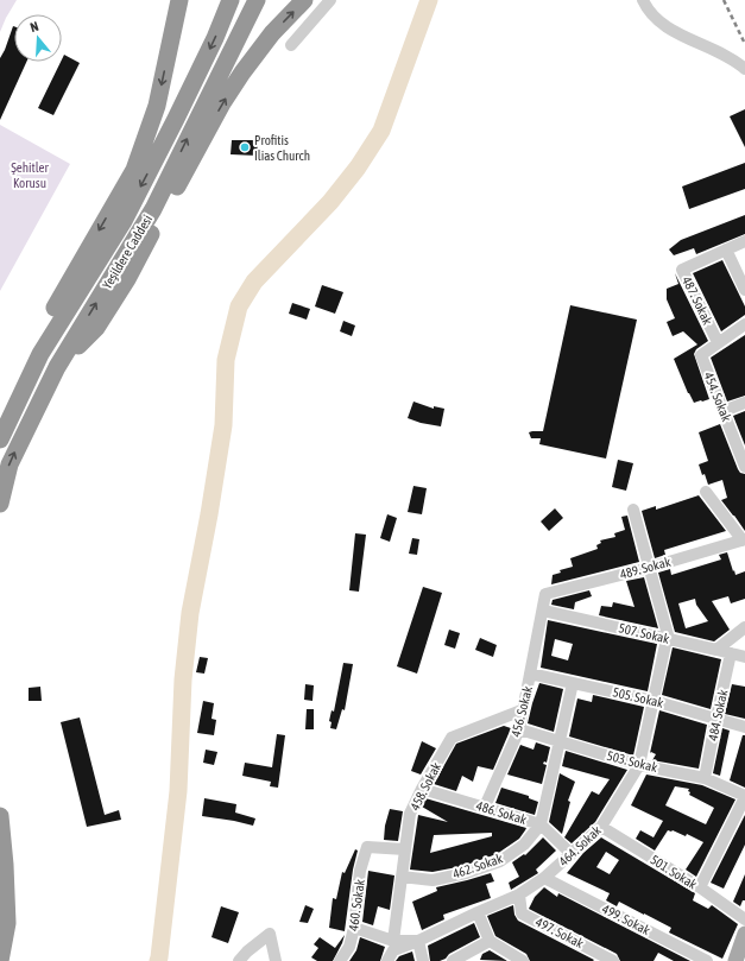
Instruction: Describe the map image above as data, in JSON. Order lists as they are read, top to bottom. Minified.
{"streets":{"highway":["Yeşildere Caddesi"],"street":["487. Sokak","454. Sokak","489. Sokak","507. Sokak","505. Sokak","456. Sokak","484. Sokak","503. Sokak","458. Sokak","486. Sokak","464. Sokak","462. Sokak","501. Sokak","460. Sokak","499. Sokak","497. Sokak"]},"crossings":[["487. Sokak","454. Sokak"],["489. Sokak","456. Sokak"],["507. Sokak","456. Sokak"],["507. Sokak","484. Sokak"],["507. Sokak","464. Sokak"],["505. Sokak","456. Sokak"],["505. Sokak","484. Sokak"],["505. Sokak","464. Sokak"],["456. Sokak","503. Sokak"],["456. Sokak","458. Sokak"],["456. Sokak","486. Sokak"],["484. Sokak","503. Sokak"],["503. Sokak","464. Sokak"],["458. Sokak","486. Sokak"],["458. Sokak","462. Sokak"],["458. Sokak","460. Sokak"],["486. Sokak","464. Sokak"],["486. Sokak","462. Sokak"],["464. Sokak","501. Sokak"],["464. Sokak","499. Sokak"],["464. Sokak","497. Sokak"]],"parks":["Şehitler Korusu"],"places":["Profitis Ilias Church"],"north":"top"}
